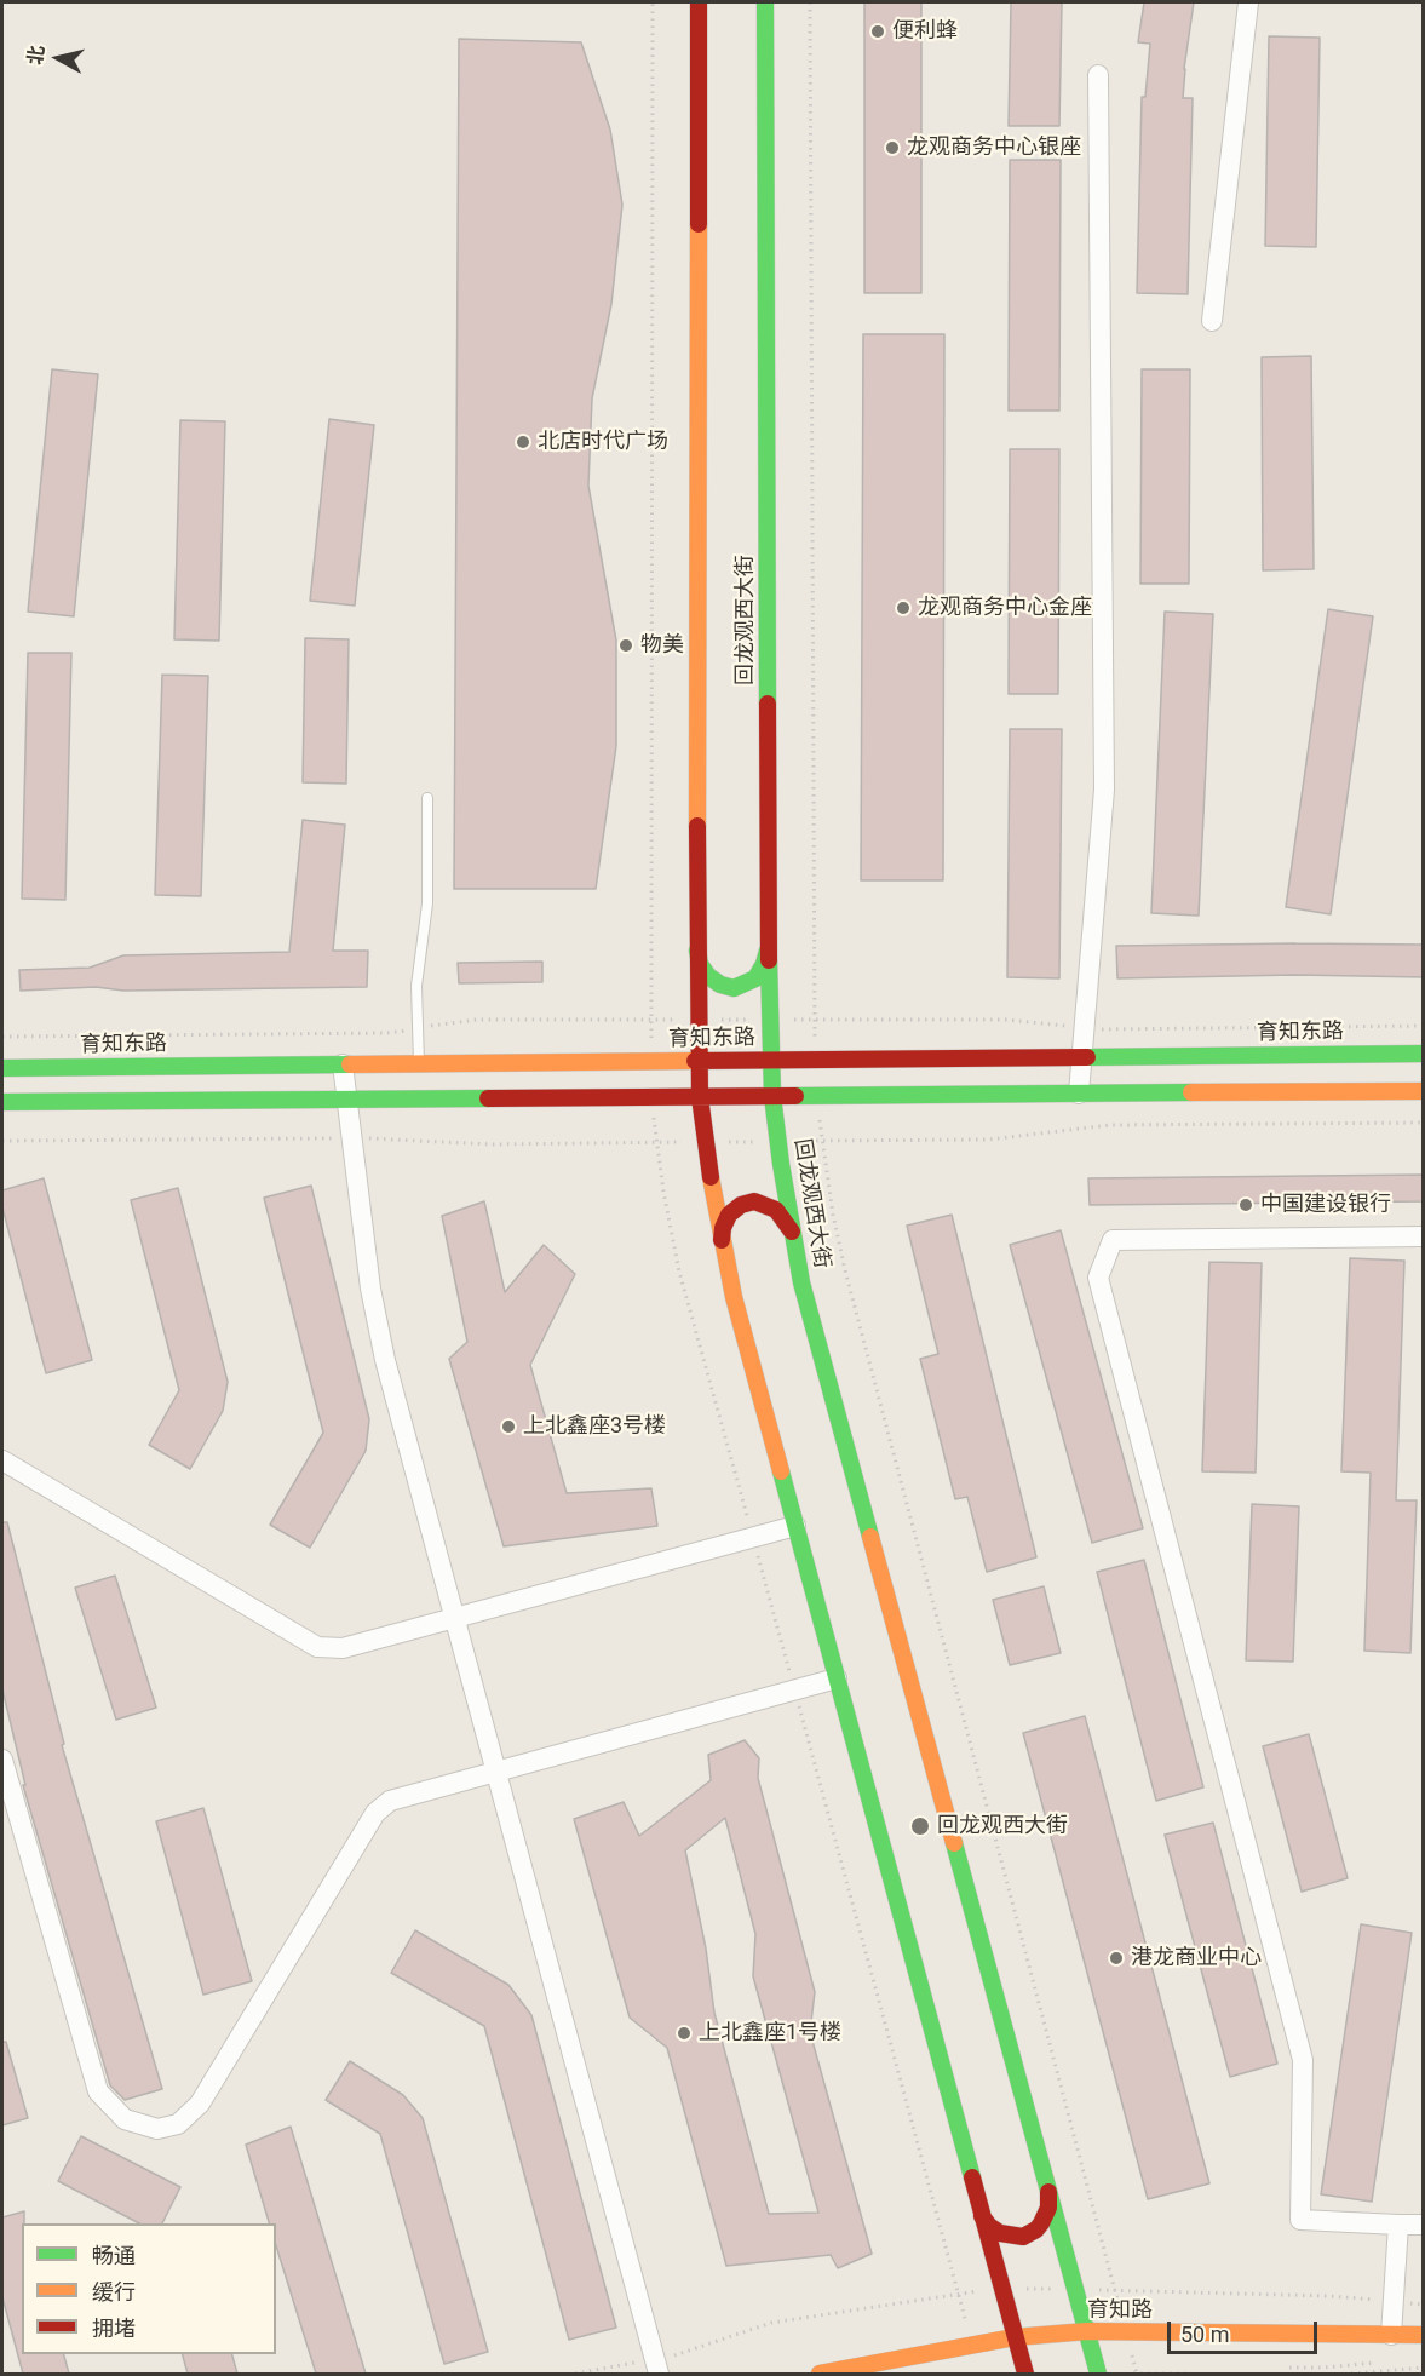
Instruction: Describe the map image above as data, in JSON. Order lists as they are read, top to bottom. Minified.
{"streets":{"main road":["回龙观西大街","育知东路","育知路"]},"crossings":[["回龙观西大街","育知东路"],["回龙观西大街","育知路"]],"places":["便利蜂","龙观商务中心银座","北店时代广场","龙观商务中心金座","物美","中国建设银行","上北鑫座3号楼","回龙观西大街","港龙商业中心","上北鑫座1号楼"],"legend":["畅通","缓行","拥堵"],"scale_bar":"50 m","north":"left"}
